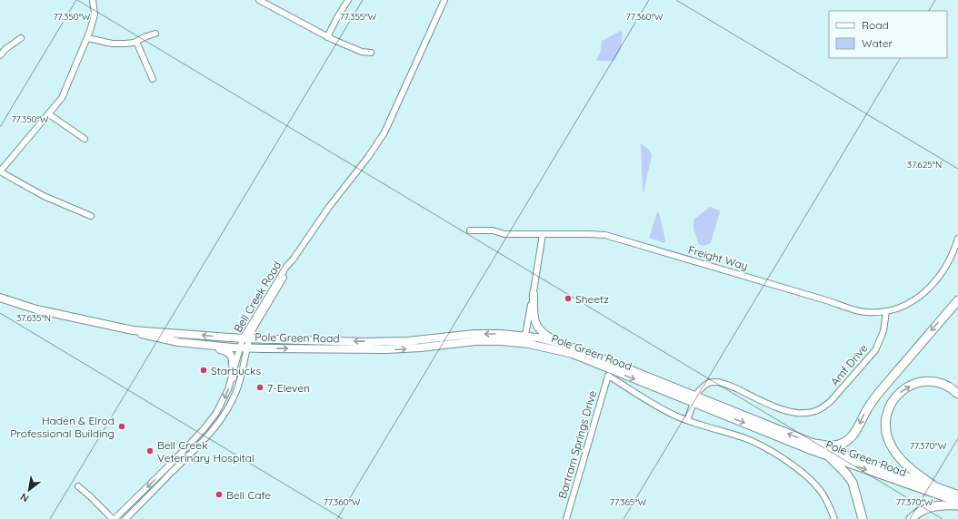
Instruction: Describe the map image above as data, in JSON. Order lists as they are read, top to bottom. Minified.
{"streets":{"main road":["Pole Green Road"],"street":["Freight Way","Bell Creek Road","Amf Drive","Bartram Springs Drive"]},"crossings":[["Freight Way","Amf Drive"],["Bell Creek Road","Pole Green Road"],["Pole Green Road","Amf Drive"]],"places":["Sheetz","Starbucks","7-Eleven","Haden & Elrod Professional Building","Bell Creek Veterinary Hospital","Bell Cafe"],"legend":["Road","Water"],"north":"bottom left","coordinates":["77.350°W","77.355°W","77.360°W","37.625°N","37.635°N","77.370°W","77.365°W"]}
